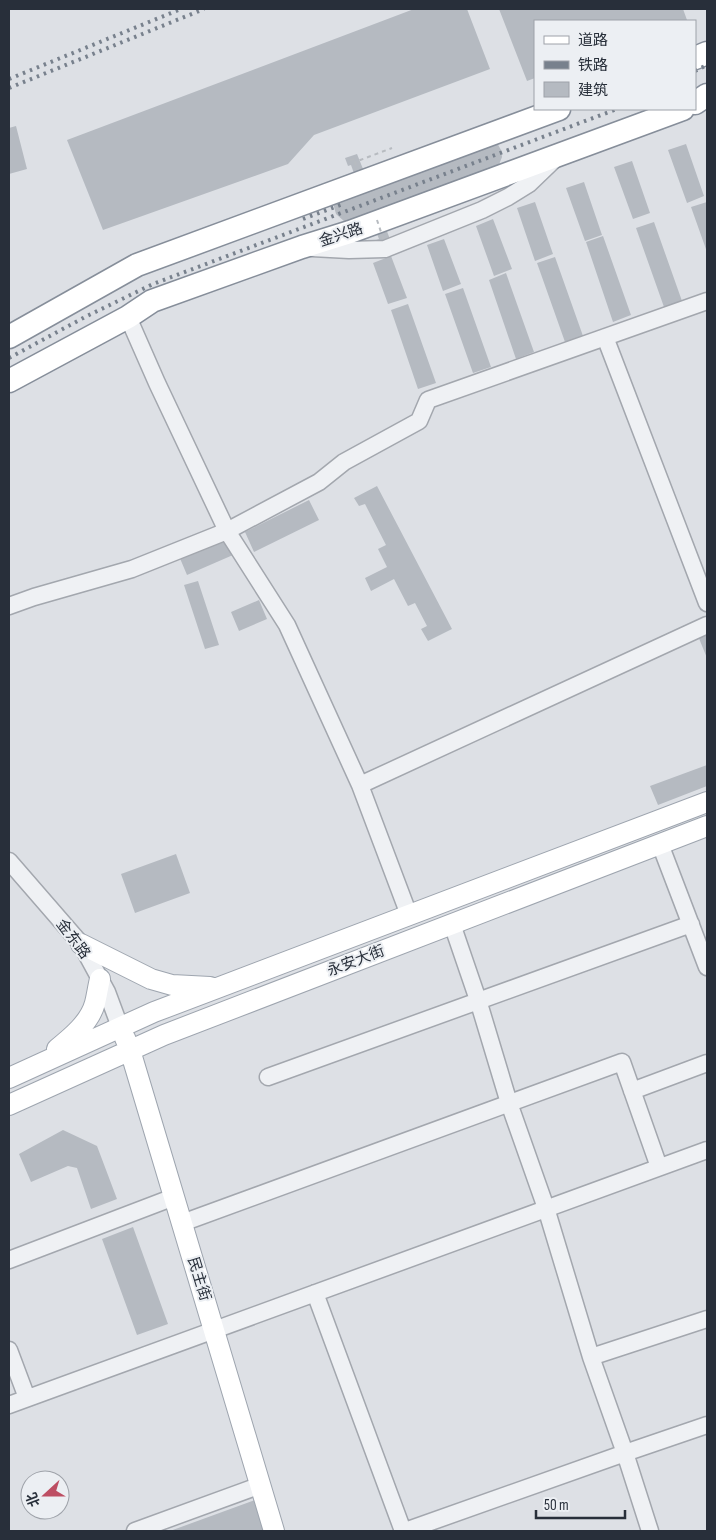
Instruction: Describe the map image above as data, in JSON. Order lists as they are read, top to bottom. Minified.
{"streets":{"highway":["金兴路"],"main road":["永安大街","民主街"],"street":["金东路"]},"crossings":[["金东路","永安大街"],["金东路","民主街"],["永安大街","民主街"]],"legend":["道路","铁路","建筑"],"scale_bar":"50 m","north":"left"}
